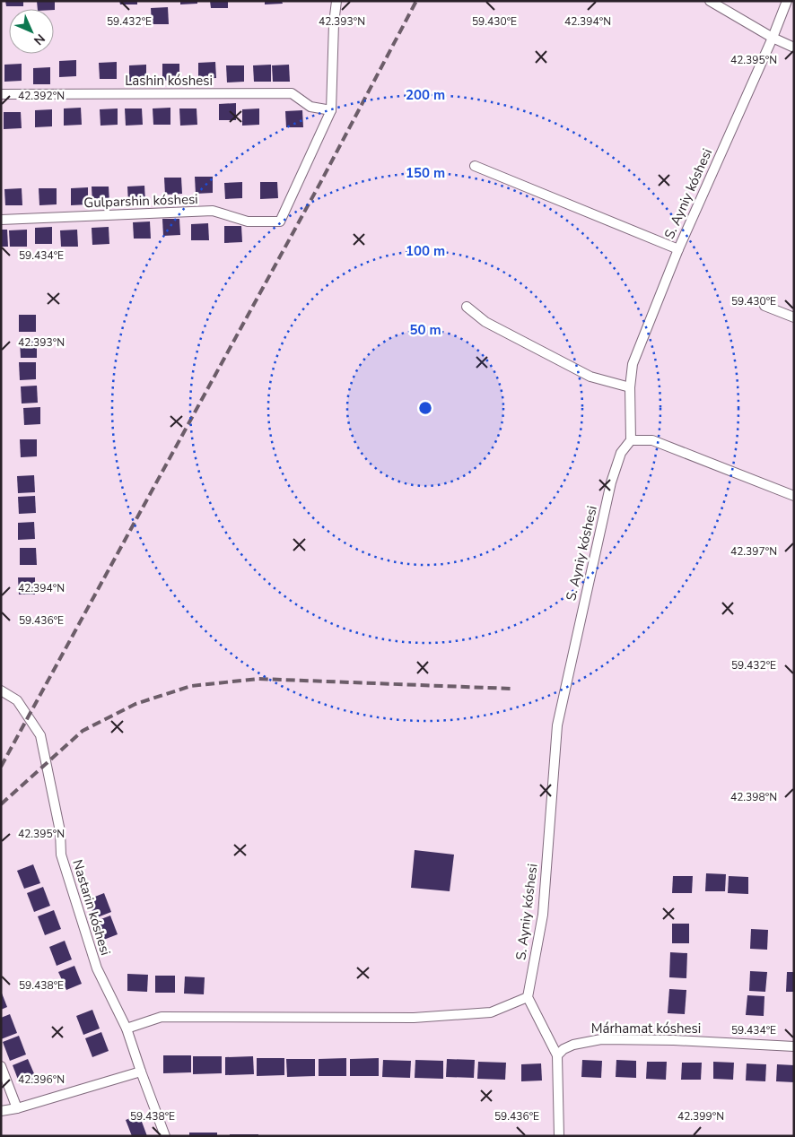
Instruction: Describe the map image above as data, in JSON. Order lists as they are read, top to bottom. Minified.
{"streets":{"street":["Lashin kóshesi","S. Ayniy kóshesi","Gulparshin kóshesi","Nastarin kóshesi","Márhamat kóshesi"]},"crossings":[["Lashin kóshesi","Gulparshin kóshesi"]],"north":"bottom right","coordinates":["59.432°E","42.393°N","59.430°E","42.394°N","42.395°N","42.392°N","59.434°E","42.397°N","59.436°E","42.398°N","59.438°E","42.396°N","42.399°N"],"rings":["200 m","150 m","100 m","50 m"]}
